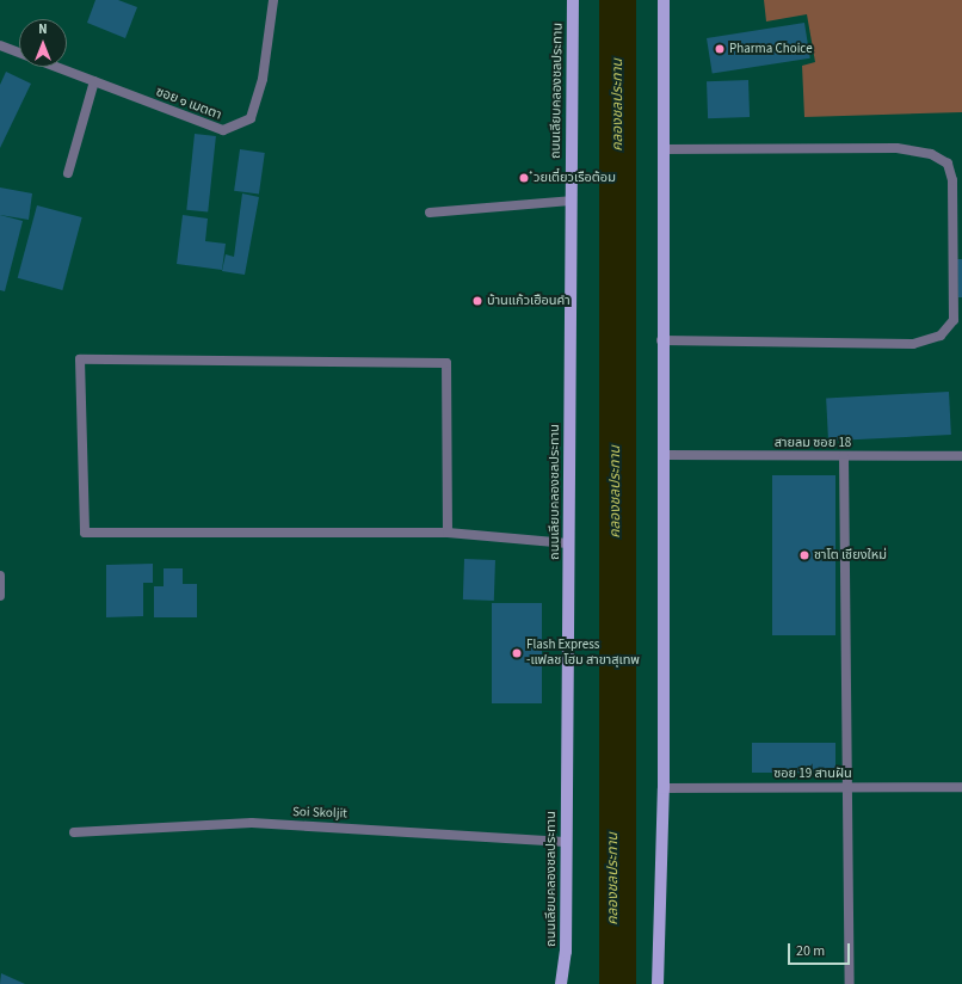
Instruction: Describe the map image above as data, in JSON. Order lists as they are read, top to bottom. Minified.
{"streets":{"main road":["ถนนเลียบคลองชลประทาน"],"street":["ซอย ๑ เมตตา","สายลม ซอย 18","ซอย 19 สานฝัน","Soi Skoljit"]},"crossings":[["ถนนเลียบคลองชลประทาน","Soi Skoljit"]],"water":["คลองชลประทาน"],"places":["Pharma Choice","๋วยเตี๋ยวเรือต้อม","บ้านแก้วเฮือนคำ","ชาโต เชียงใหม่","Flash Express -แฟลช โฮม สาขาสุเทพ"],"scale_bar":"20 m","north":"top"}
